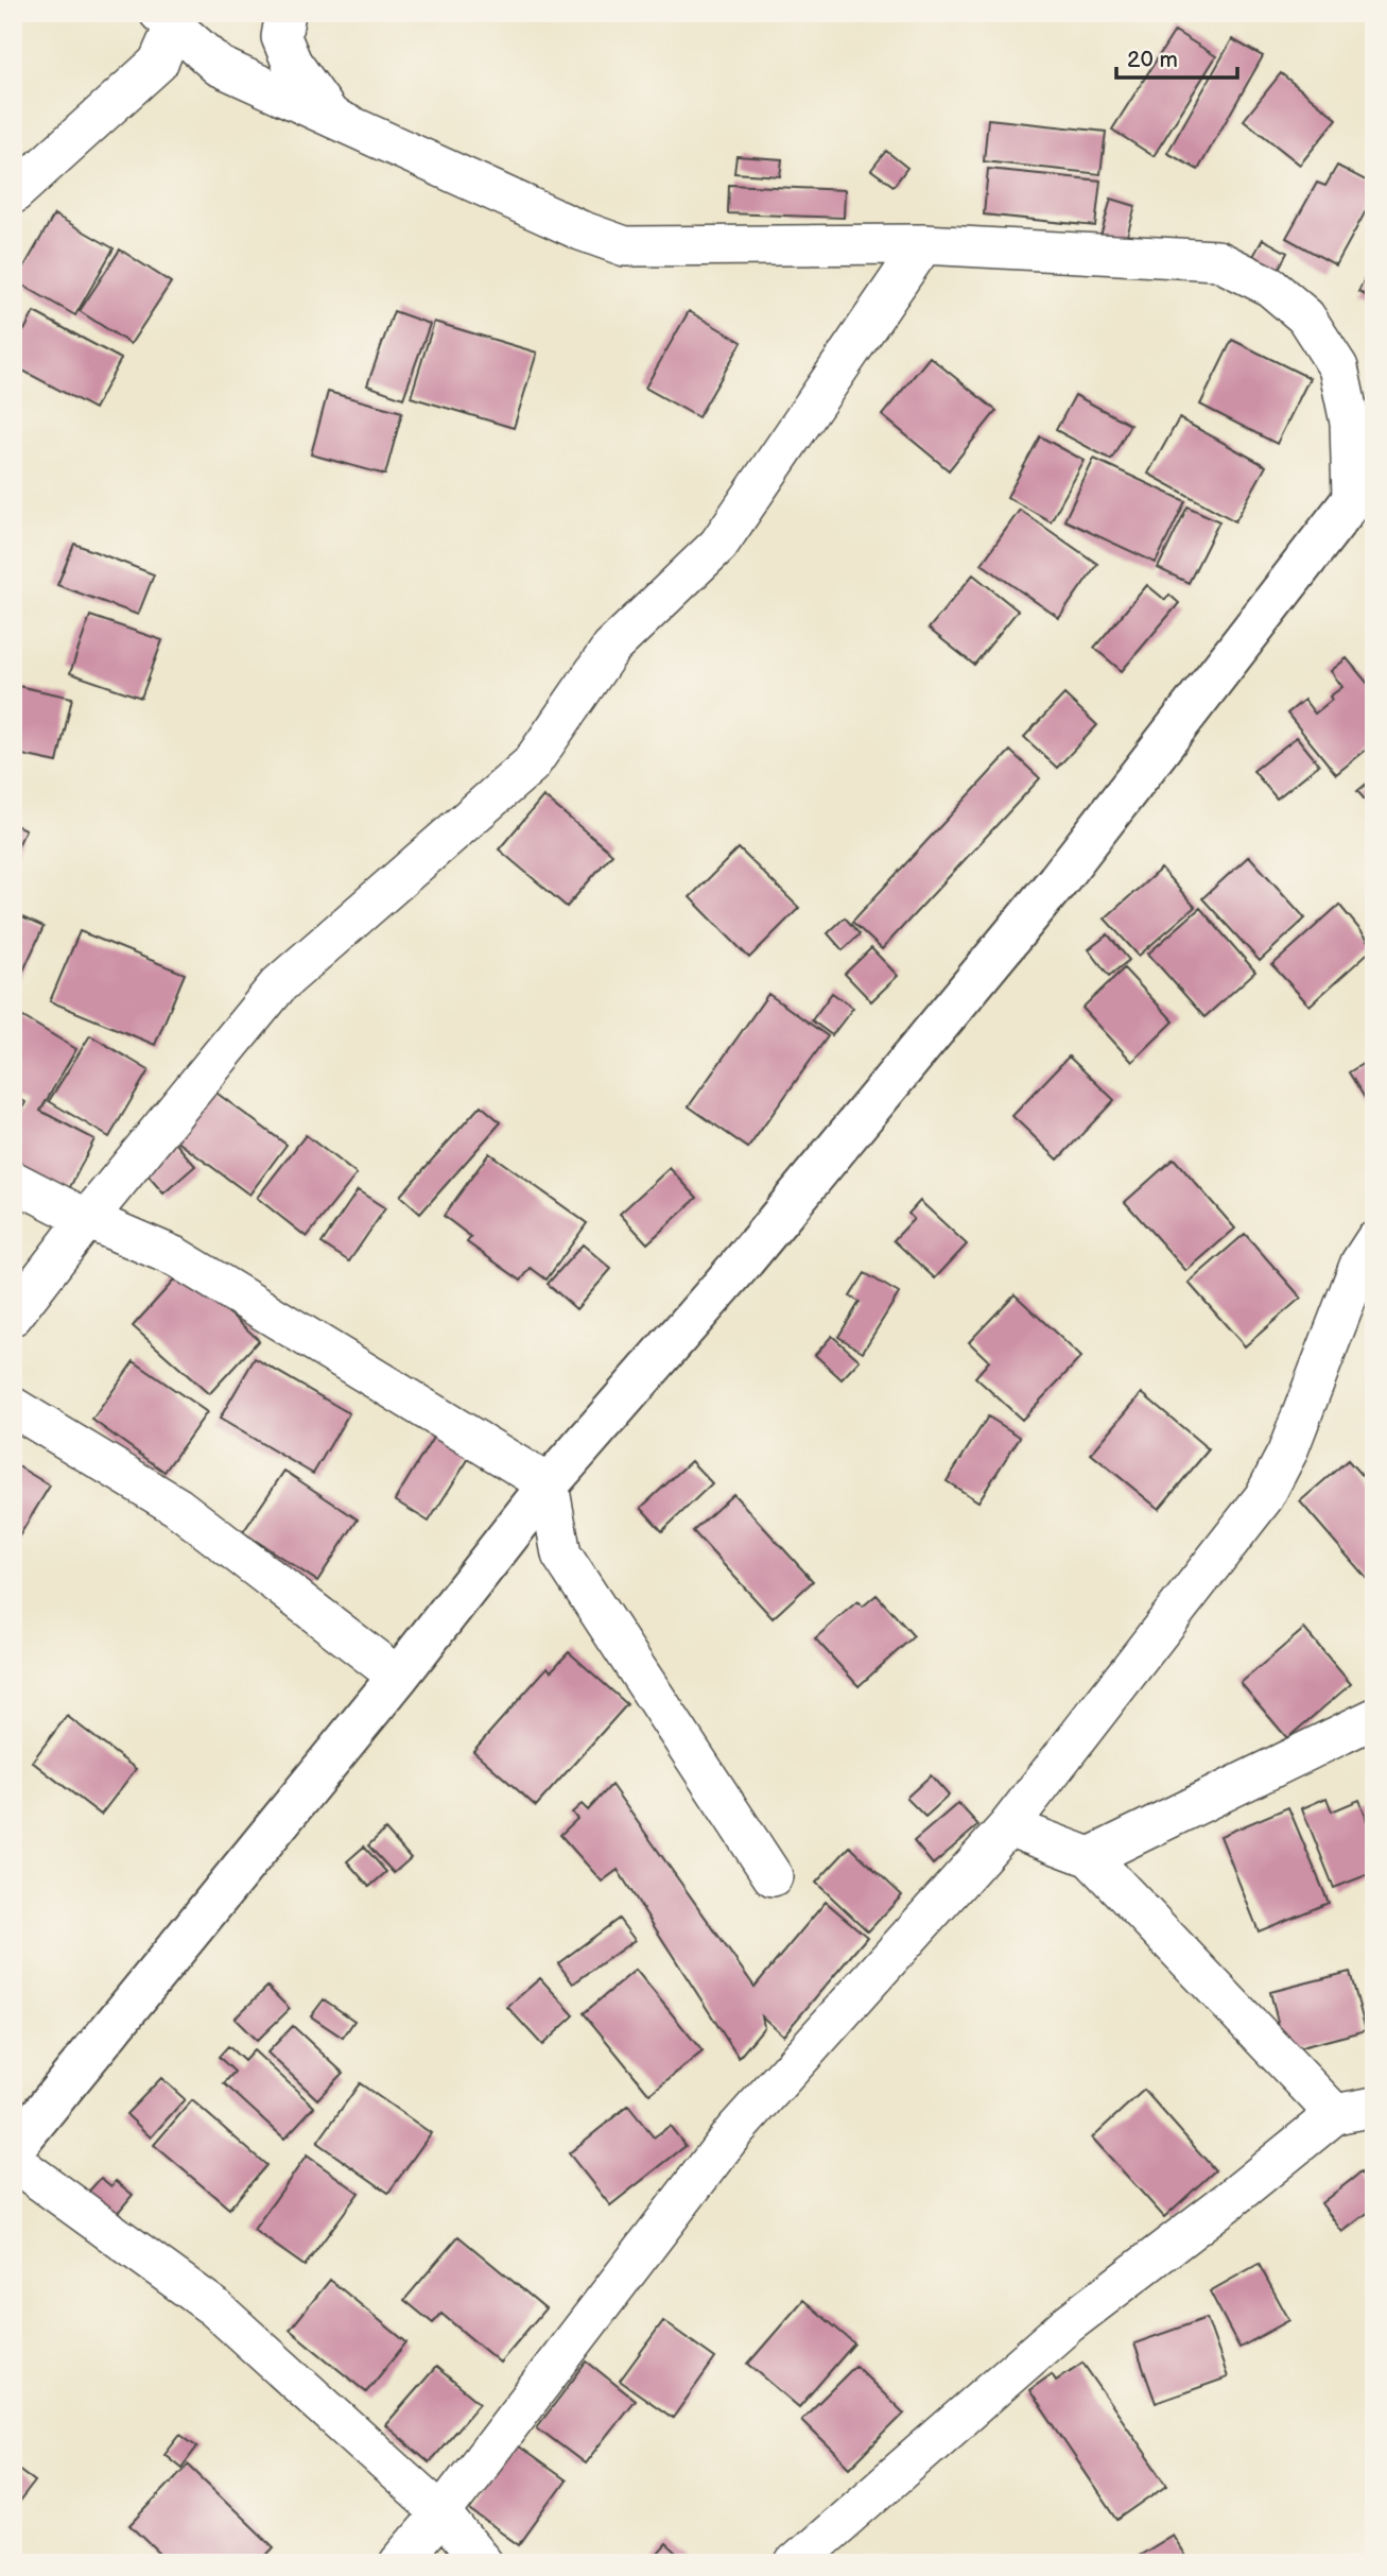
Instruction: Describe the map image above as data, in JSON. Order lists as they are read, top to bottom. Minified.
{"scale_bar":"20 m"}
